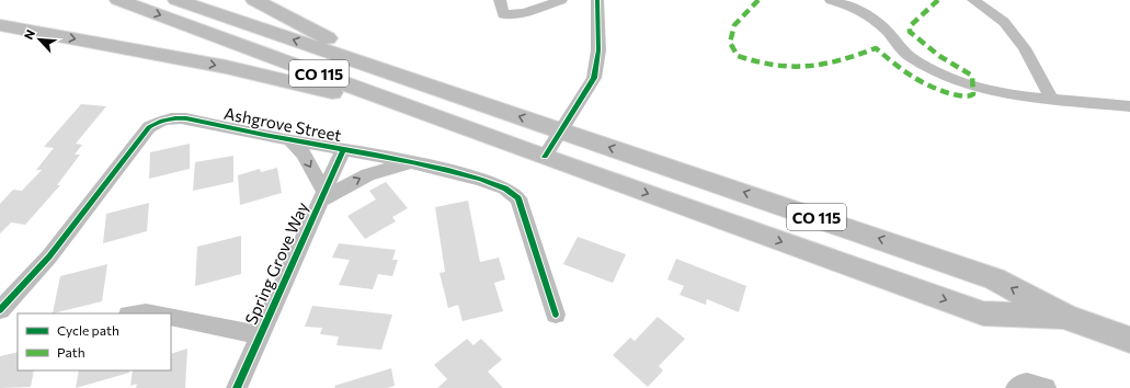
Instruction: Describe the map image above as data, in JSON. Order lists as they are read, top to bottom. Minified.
{"streets":{"highway":["CO 115"],"street":["Ashgrove Street","Spring Grove Way"]},"crossings":[["Ashgrove Street","Spring Grove Way"]],"legend":["Cycle path","Path"],"north":"top left"}
